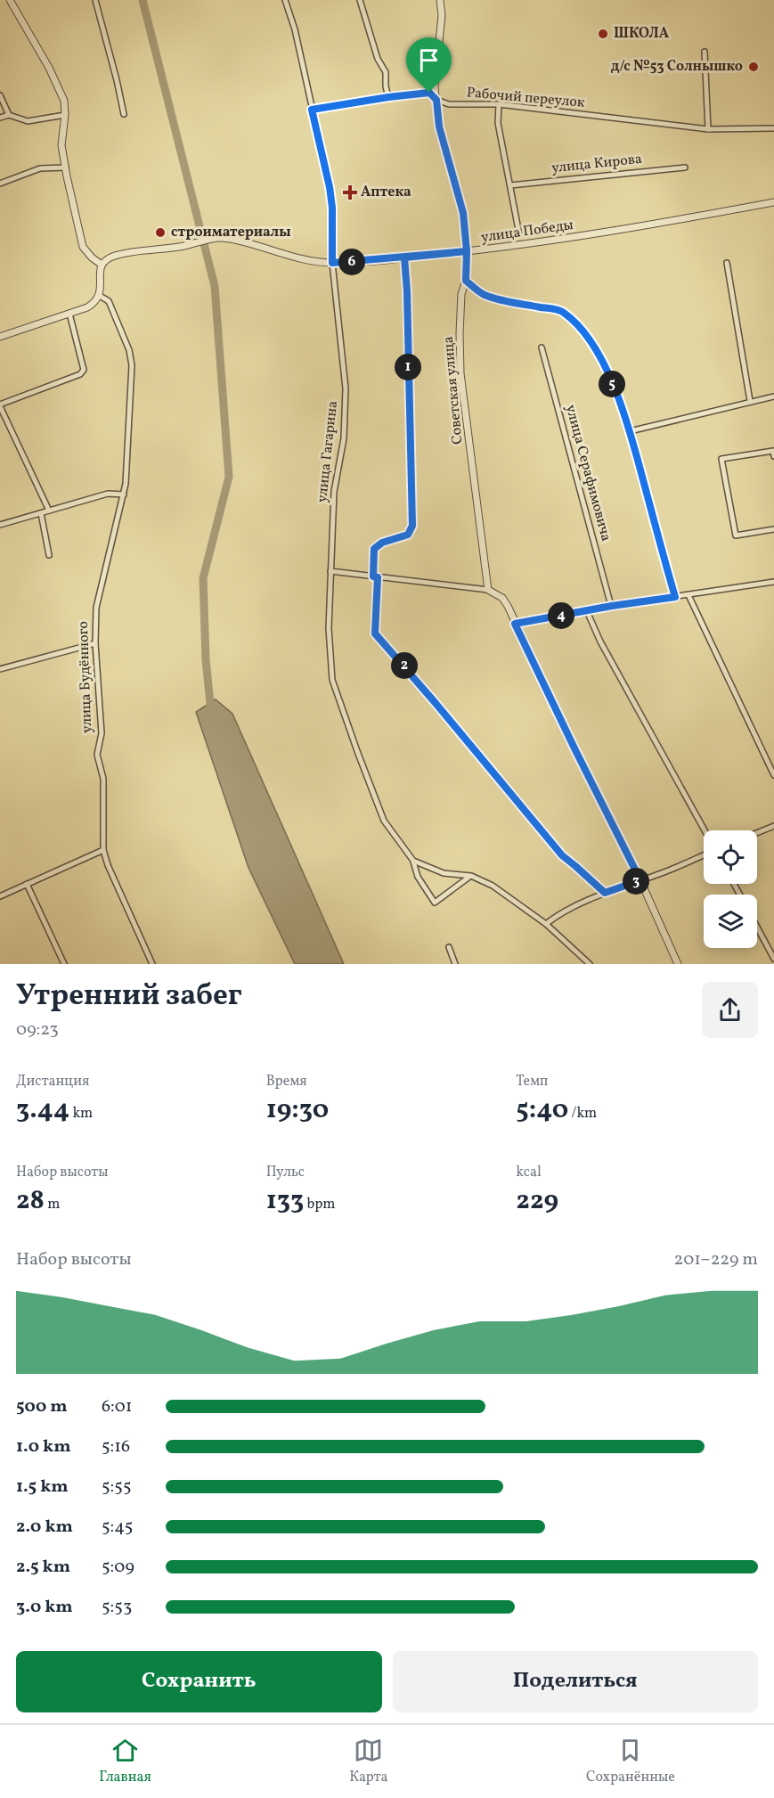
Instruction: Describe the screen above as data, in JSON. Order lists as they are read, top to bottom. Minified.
{"streets":{"street":["Рабочий переулок","улица Кирова","улица Победы","Советская улица","улица Гагарина","улица Серафимовича","улица Будённого"]},"crossings":[["Рабочий переулок","Советская улица"],["Рабочий переулок","улица Гагарина"],["улица Победы","Советская улица"],["улица Победы","улица Гагарина"]],"places":{"other":["ШКОЛА","д/с №53 Солнышко","строиматериалы"],"health":["Аптека"]},"page":{"pins":["6","1","5","4","2","3"],"heading":["Утренний забег","09:23"],"stats":[["Дистанция","3.44 km"],["Время","19:30"],["Темп","5:40 /km"],["Набор высоты","28 m"],["Пульс","133 bpm"],["kcal","229"]],"chart":["Набор высоты","201–229 m"],"list":[{"name":"500 m","note":"6:01"},{"name":"1.0 km","note":"5:16"},{"name":"1.5 km","note":"5:55"},{"name":"2.0 km","note":"5:45"},{"name":"2.5 km","note":"5:09"},{"name":"3.0 km","note":"5:53"}],"buttons":["Сохранить","Поделиться"],"tabs":["Главная","Карта","Сохранённые"]}}
